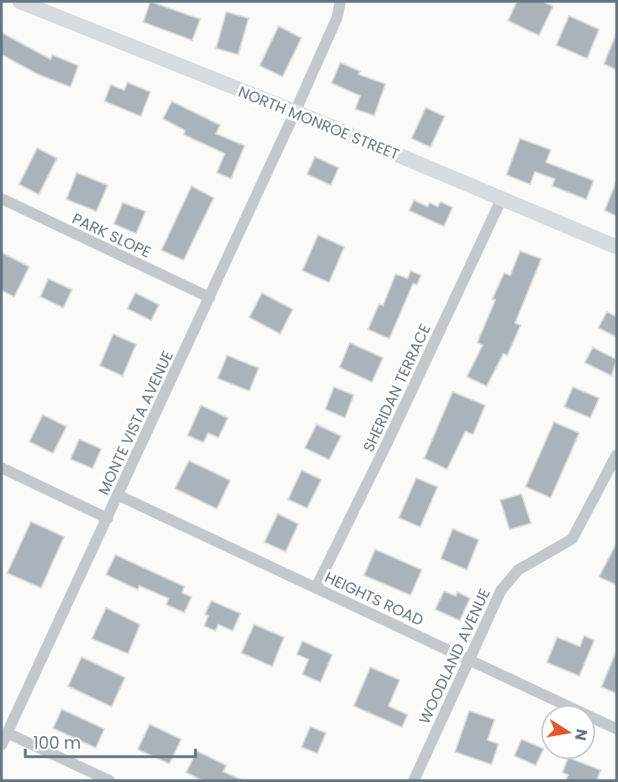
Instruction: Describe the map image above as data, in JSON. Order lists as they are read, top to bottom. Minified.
{"streets":{"main road":["NORTH MONROE STREET"],"street":["PARK SLOPE","SHERIDAN TERRACE","MONTE VISTA AVENUE","HEIGHTS ROAD","WOODLAND AVENUE"]},"crossings":[["NORTH MONROE STREET","SHERIDAN TERRACE"],["NORTH MONROE STREET","MONTE VISTA AVENUE"],["PARK SLOPE","MONTE VISTA AVENUE"],["SHERIDAN TERRACE","HEIGHTS ROAD"],["MONTE VISTA AVENUE","HEIGHTS ROAD"],["HEIGHTS ROAD","WOODLAND AVENUE"]],"scale_bar":"100 m","north":"right"}
